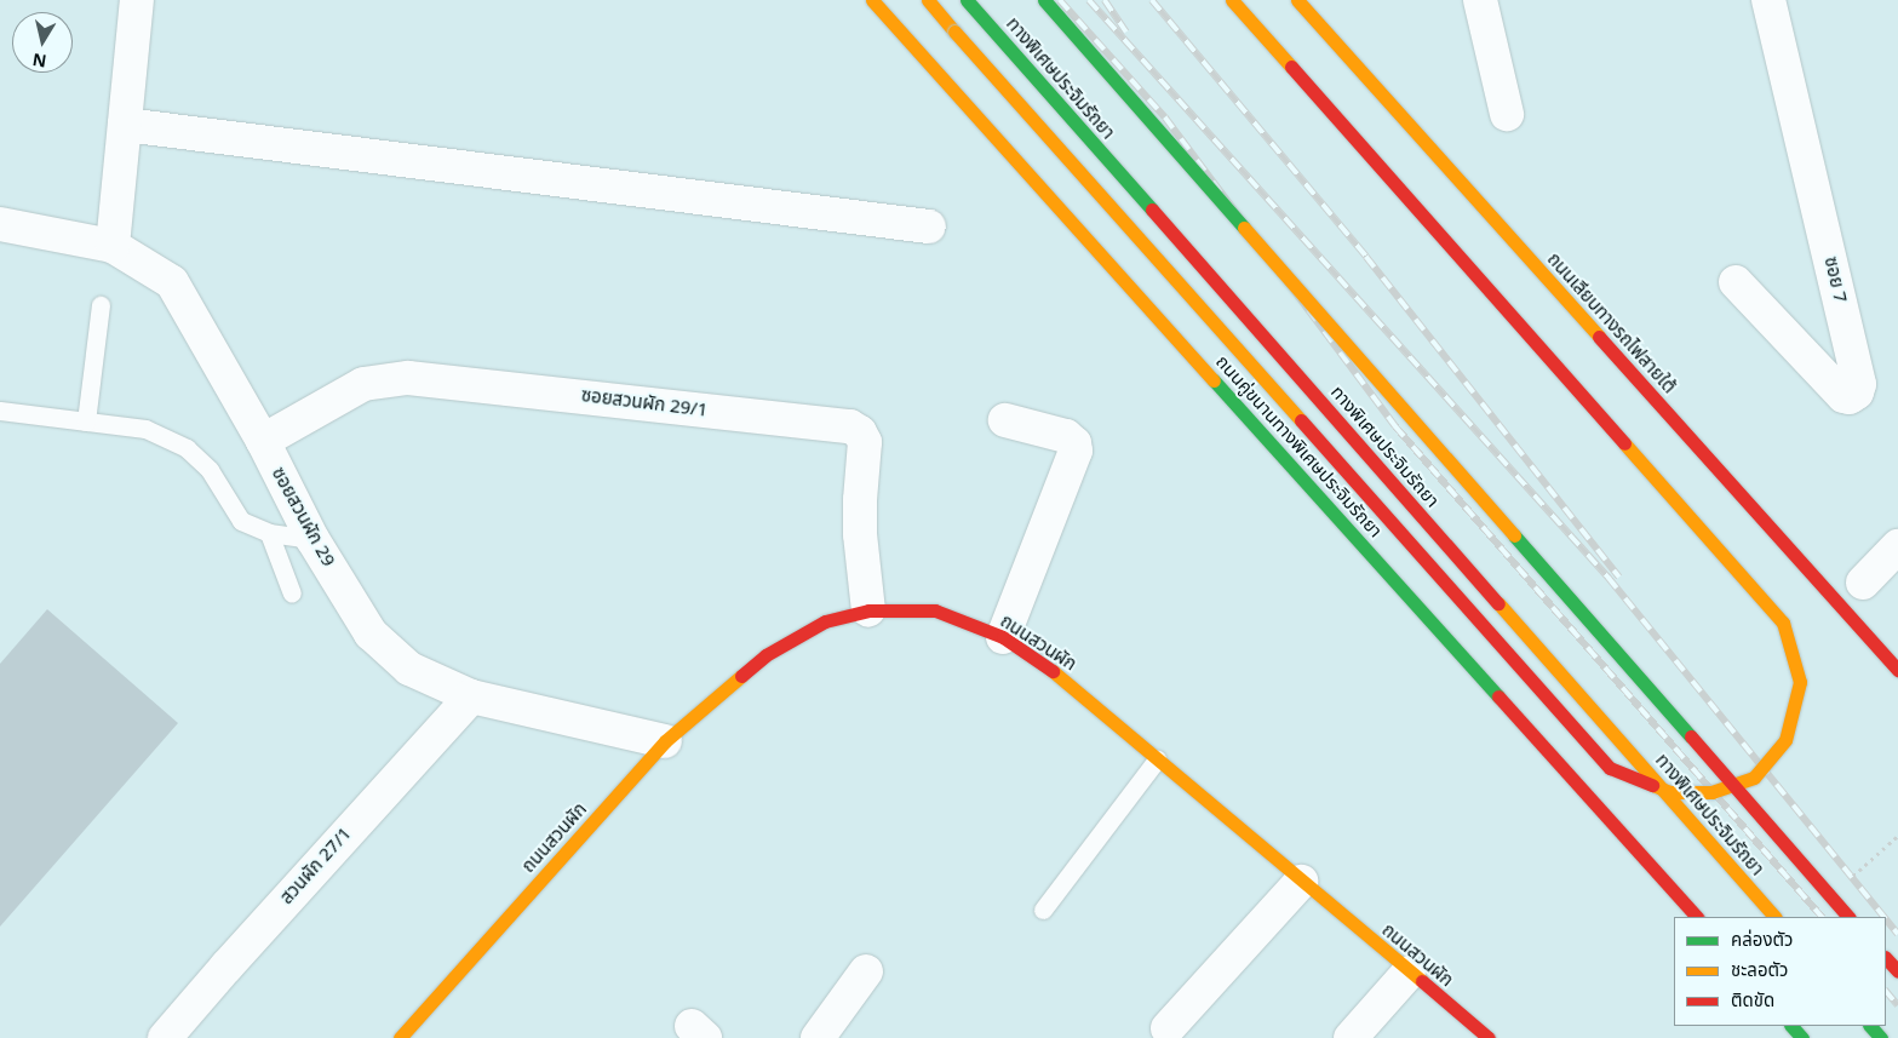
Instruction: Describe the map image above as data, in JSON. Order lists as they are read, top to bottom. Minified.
{"streets":{"main road":["ทางพิเศษประจิมรัถยา","ถนนเลียบทางรถไฟสายใต้","ถนนคู่ขนานทางพิเศษประจิมรัถยา","ถนนสวนผัก"],"street":["ซอย 7","ซอยสวนผัก 29/1","ซอยสวนผัก 29","สวนผัก 27/1"]},"crossings":[["ซอยสวนผัก 29/1","ซอยสวนผัก 29"],["ซอยสวนผัก 29/1","ถนนสวนผัก"],["ซอยสวนผัก 29","ถนนสวนผัก"],["ซอยสวนผัก 29","สวนผัก 27/1"]],"legend":["คล่องตัว","ชะลอตัว","ติดขัด"],"north":"bottom"}
